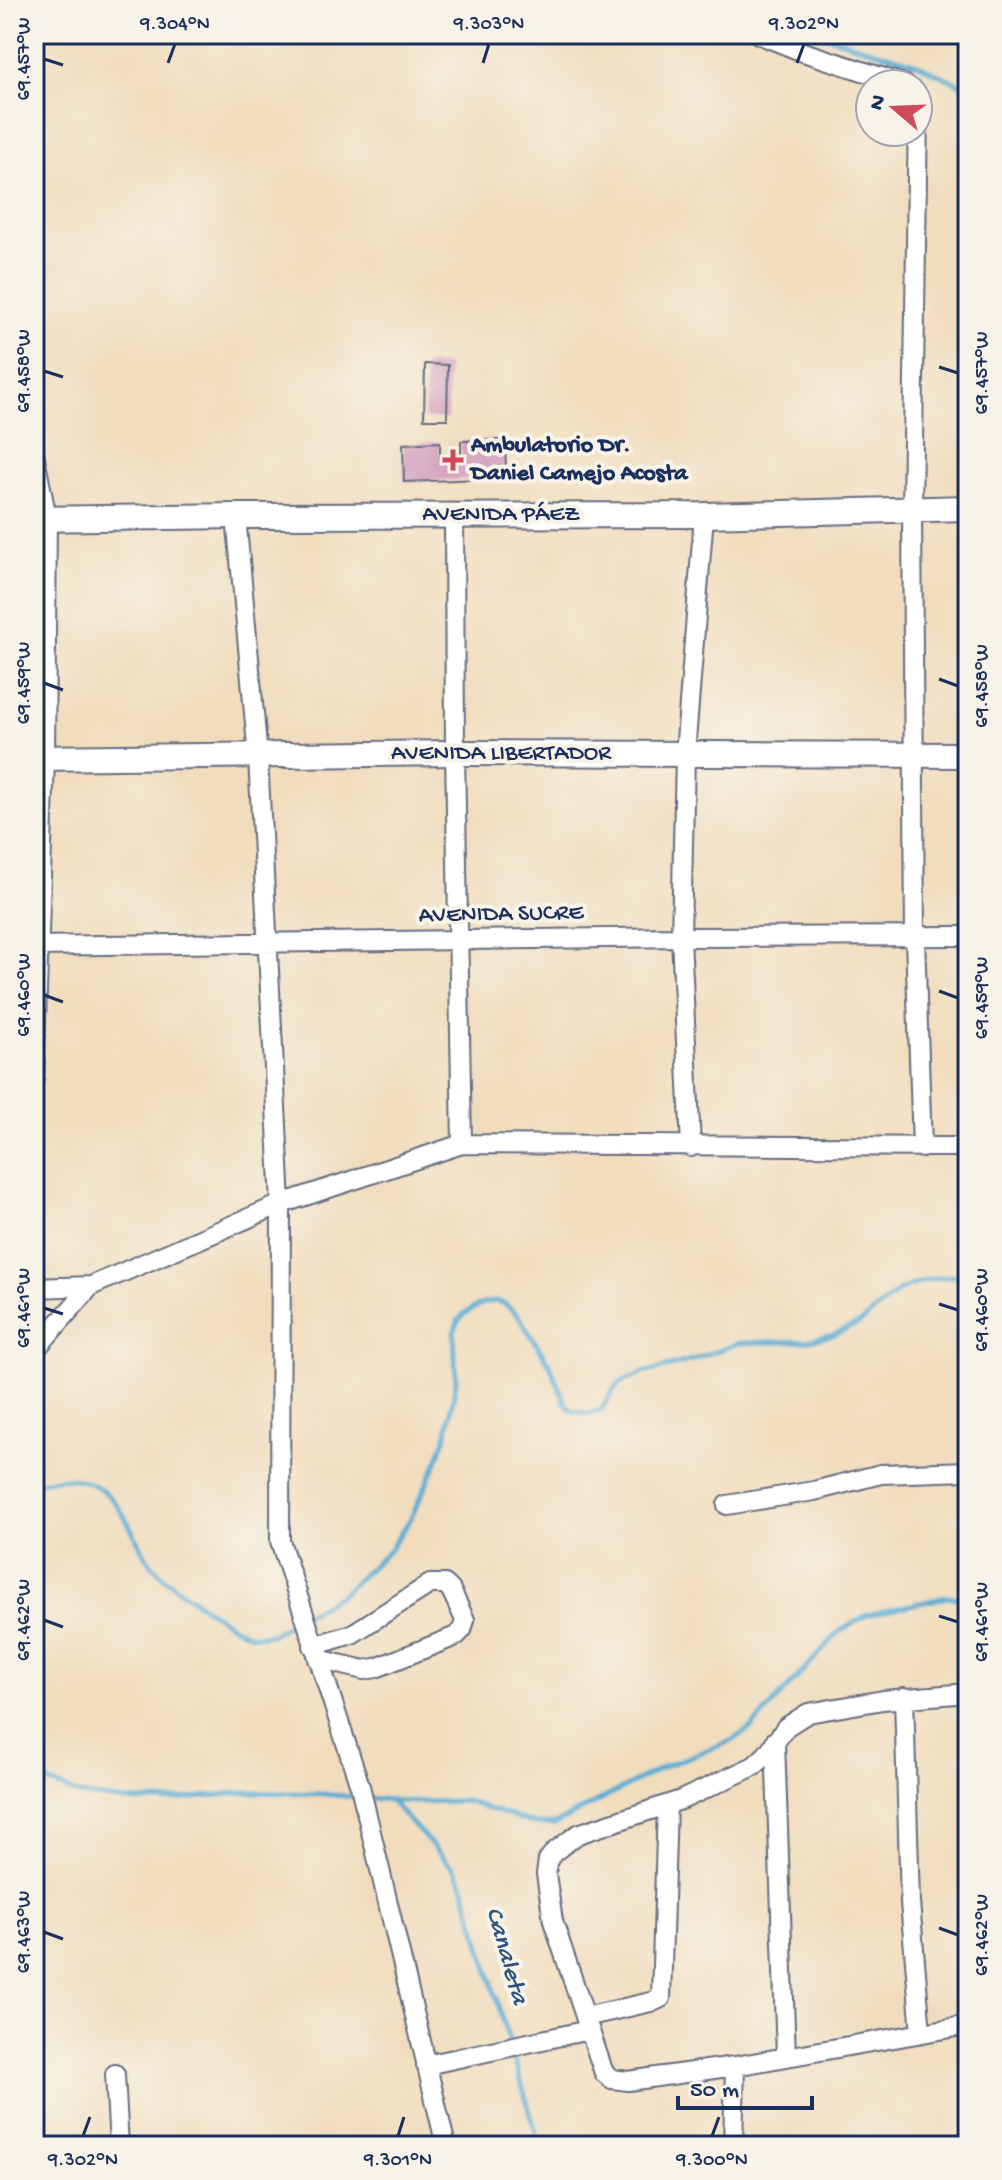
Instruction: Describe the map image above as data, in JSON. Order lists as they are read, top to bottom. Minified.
{"streets":{"main road":["AVENIDA PÁEZ","AVENIDA LIBERTADOR"],"street":["AVENIDA SUCRE"]},"water":["Canaleta"],"places":{"health":["Ambulatorio Dr. Daniel Camejo Acosta"]},"scale_bar":"50 m","north":"left","coordinates":["9.304°N","9.303°N","9.302°N","69.457°W","69.458°W","69.459°W","69.460°W","69.461°W","69.462°W","69.463°W","9.301°N","9.300°N"]}
